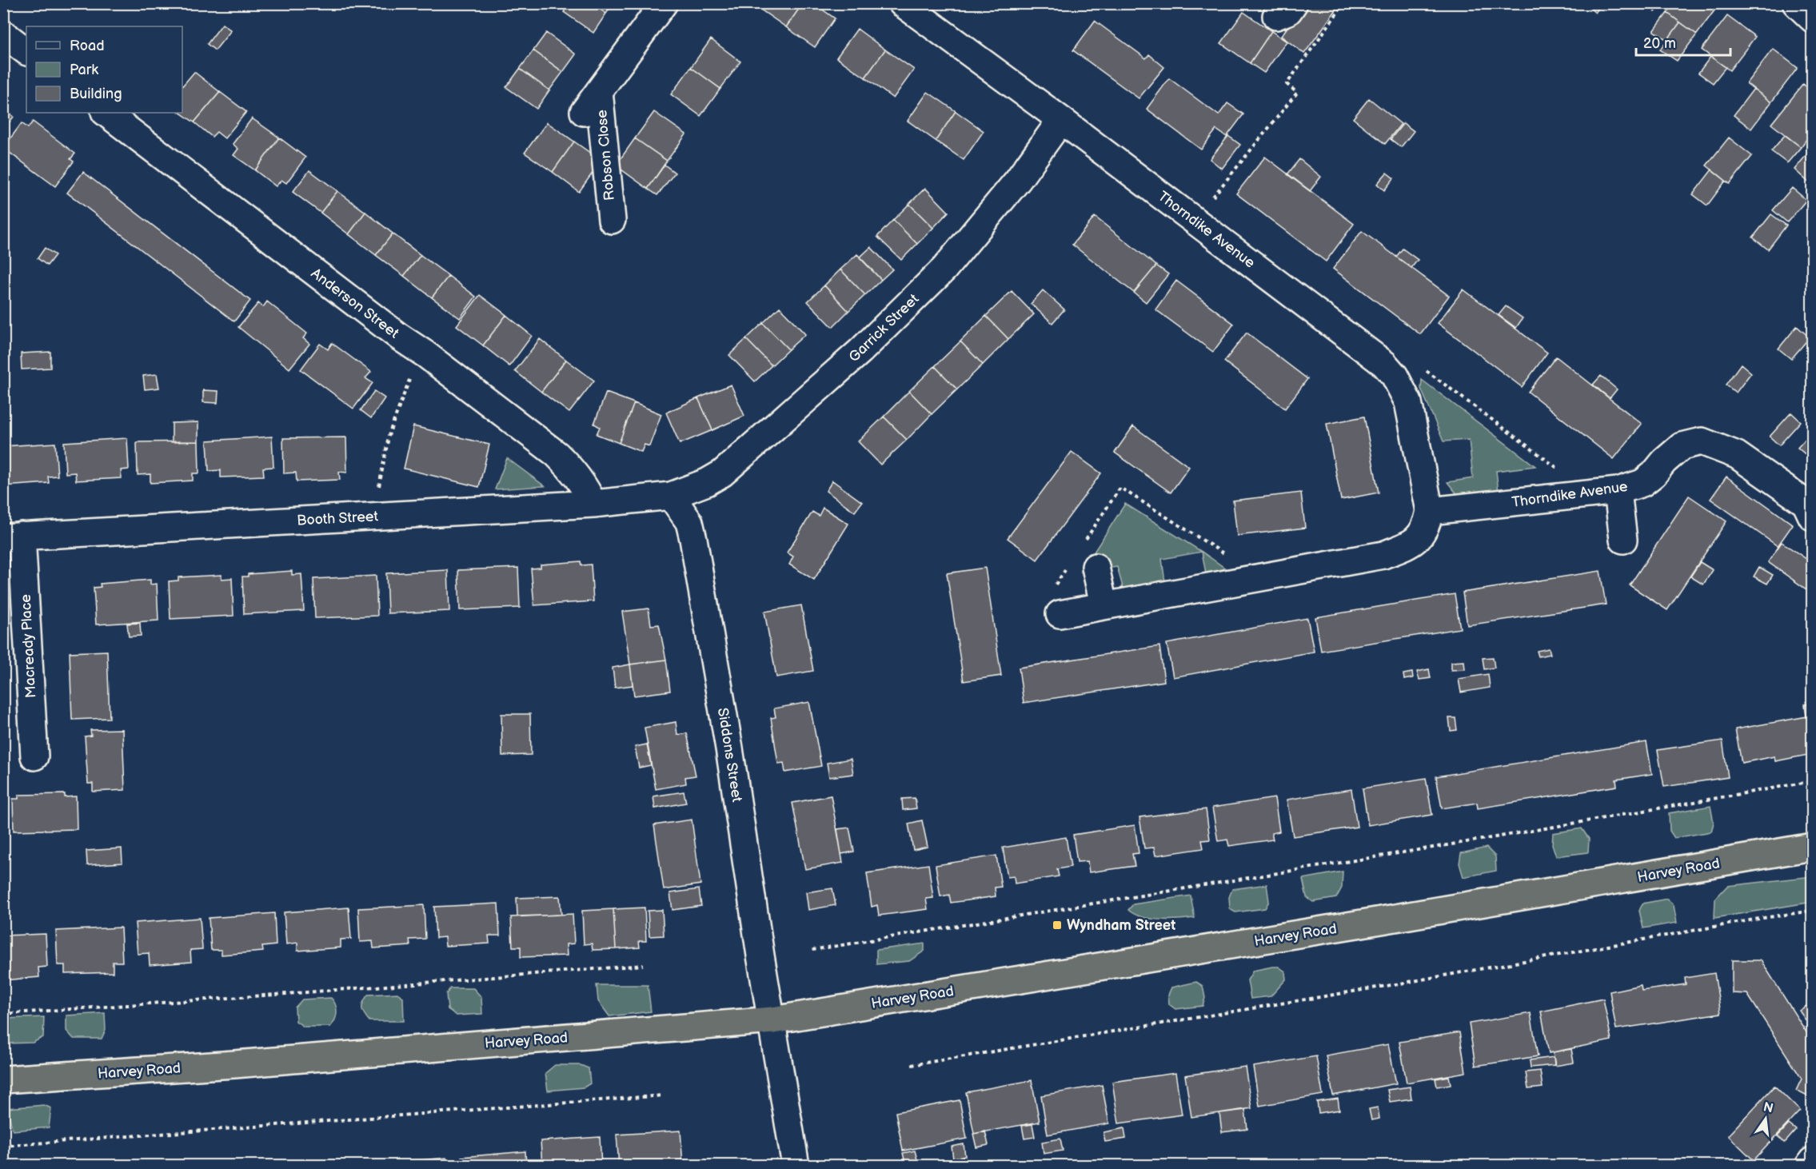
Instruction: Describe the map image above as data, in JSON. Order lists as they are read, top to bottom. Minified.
{"streets":{"highway":["Harvey Road"],"street":["Robson Close","Thorndike Avenue","Anderson Street","Garrick Street","Booth Street","Macready Place","Siddons Street"]},"crossings":[["Thorndike Avenue","Garrick Street"],["Anderson Street","Booth Street"],["Garrick Street","Booth Street"],["Garrick Street","Siddons Street"],["Booth Street","Macready Place"],["Booth Street","Siddons Street"],["Siddons Street","Harvey Road"]],"places":{"transit":["Wyndham Street"]},"legend":["Road","Park","Building"],"scale_bar":"20 m","north":"top"}
